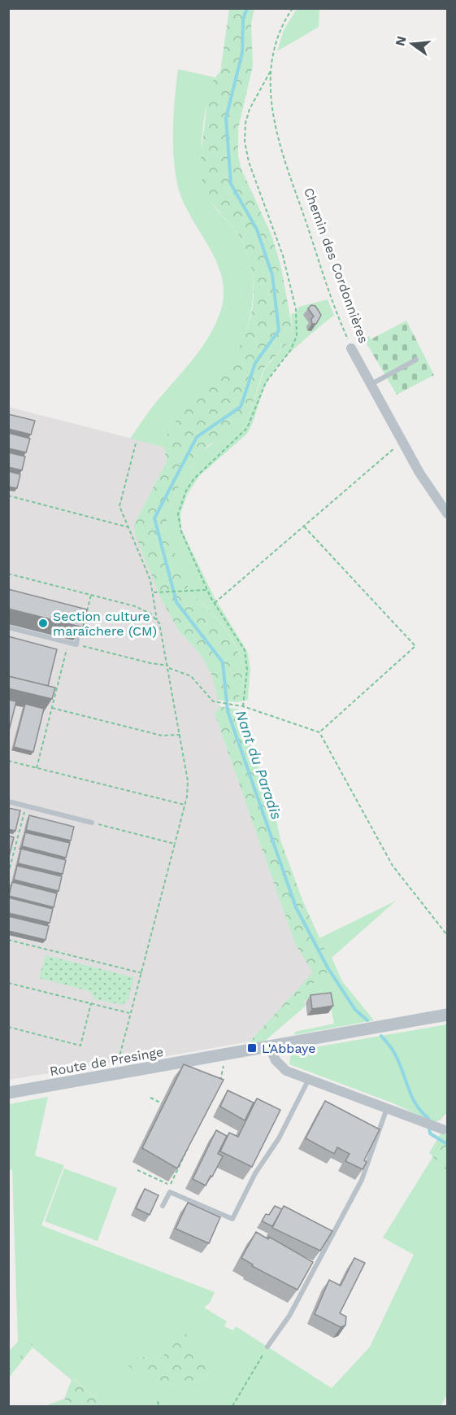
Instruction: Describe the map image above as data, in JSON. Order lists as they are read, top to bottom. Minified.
{"streets":{"street":["Chemin des Cordonnières","Route de Presinge"]},"water":["Nant du Paradis"],"places":{"other":["Section culture maraîchere (CM)"],"transit":["L'Abbaye"]},"north":"left"}
